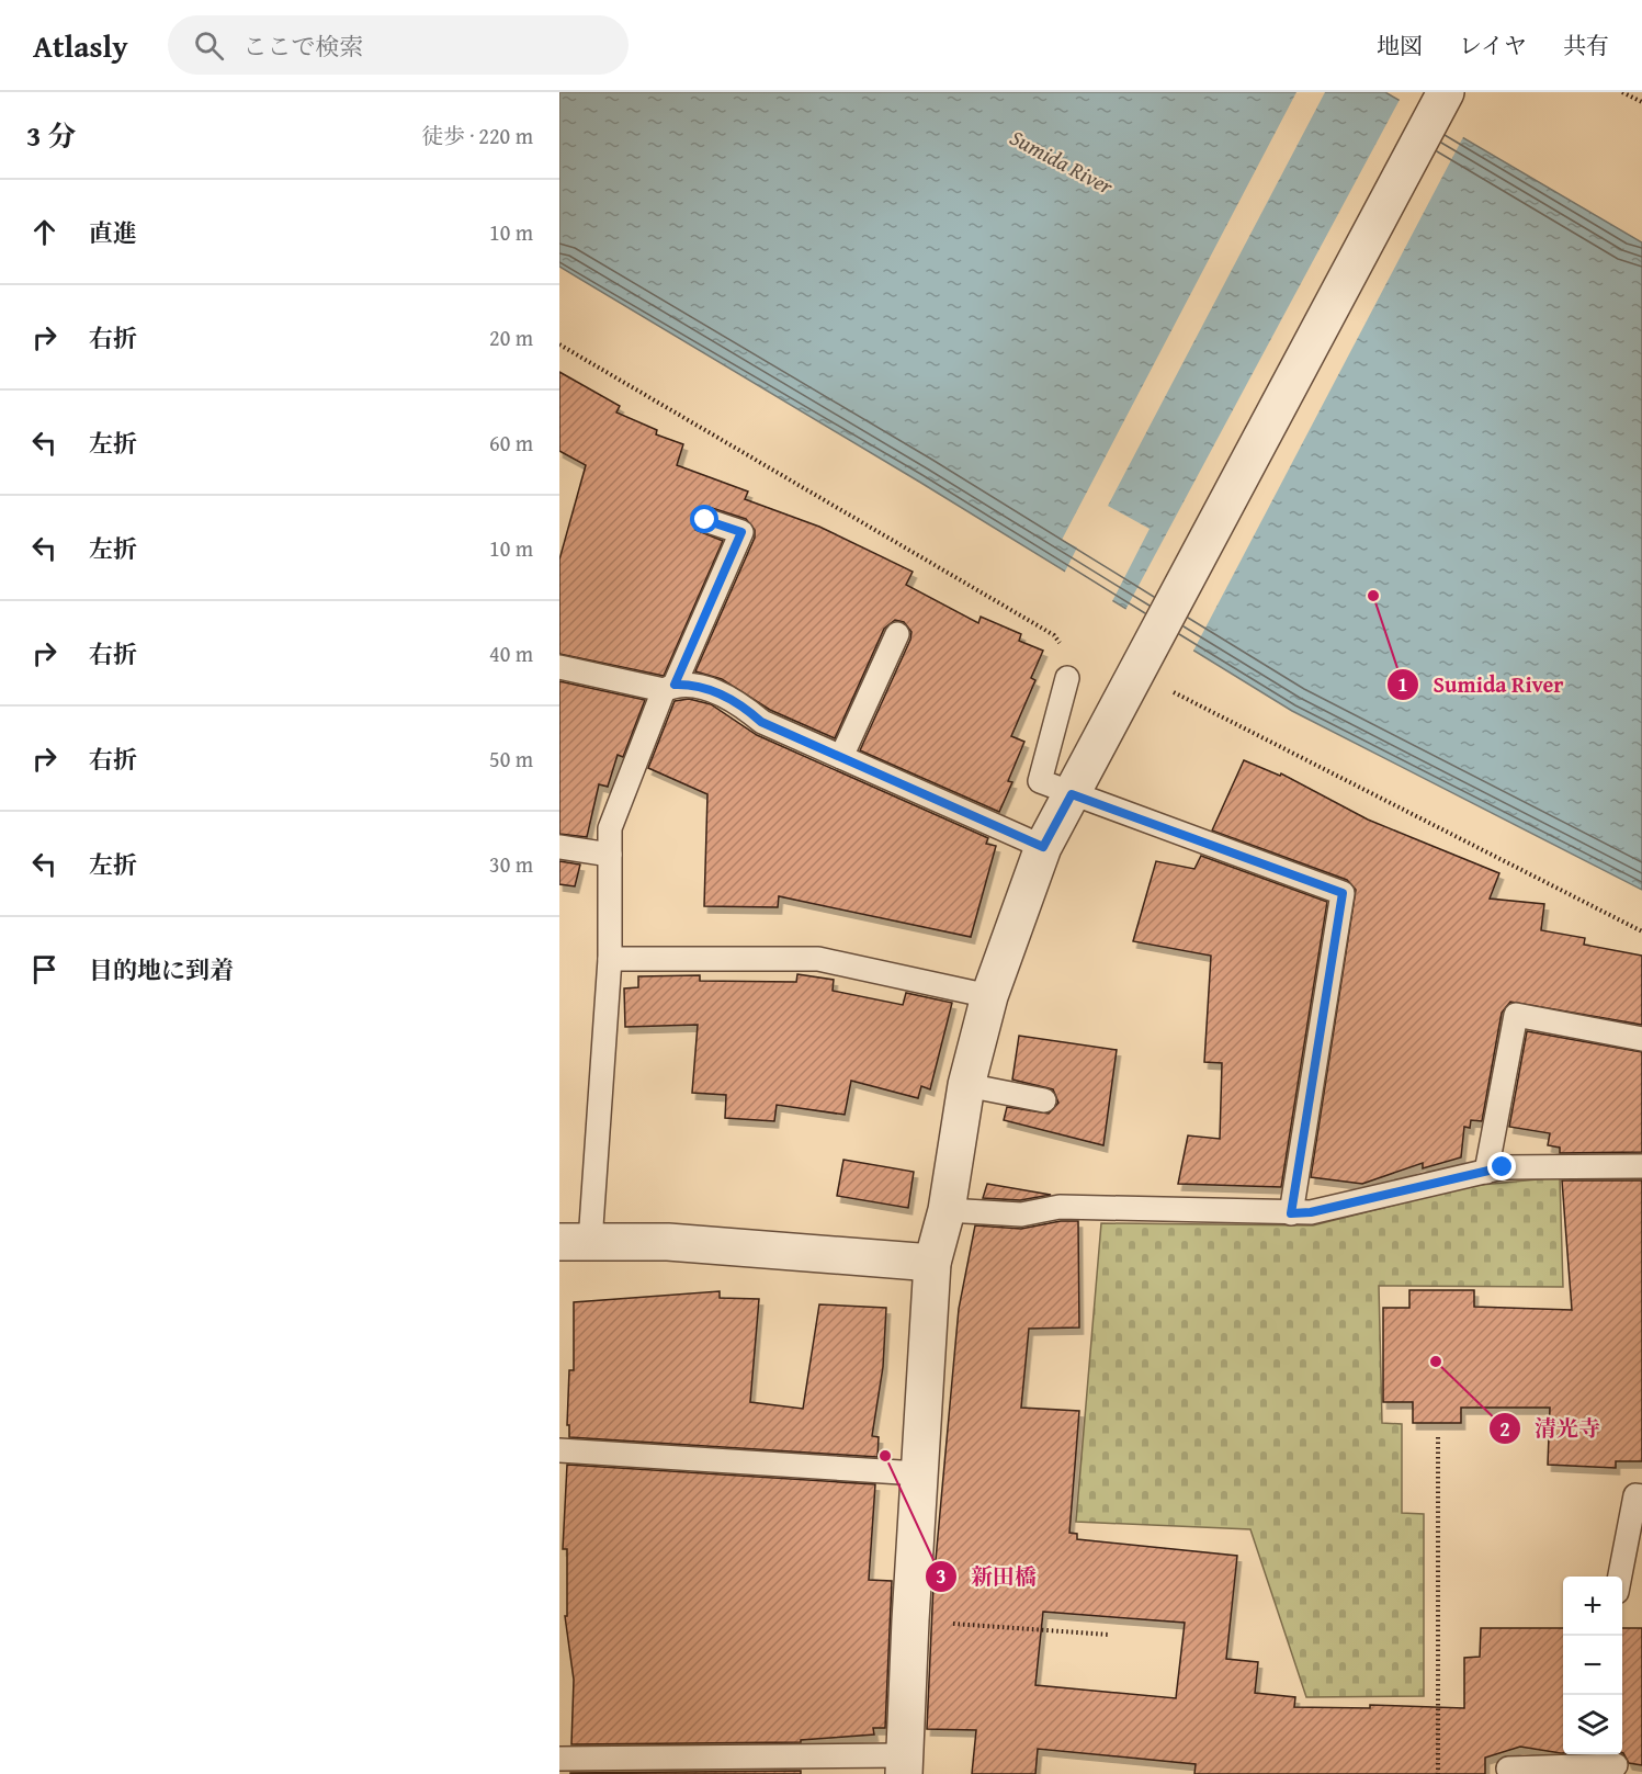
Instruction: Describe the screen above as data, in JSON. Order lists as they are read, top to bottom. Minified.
{"water":["Sumida River"],"places":["Sumida River","清光寺","新田橋"],"page":{"header":"Atlasly","search":"ここで検索","nav":["地図","レイヤ","共有"],"heading":["3 分","徒歩 · 220 m"],"list":[["直進","10 m"],["右折","20 m"],["左折","60 m"],["左折","10 m"],["右折","40 m"],["右折","50 m"],["左折","30 m"],"目的地に到着"],"map_buttons":["+","−"]}}
